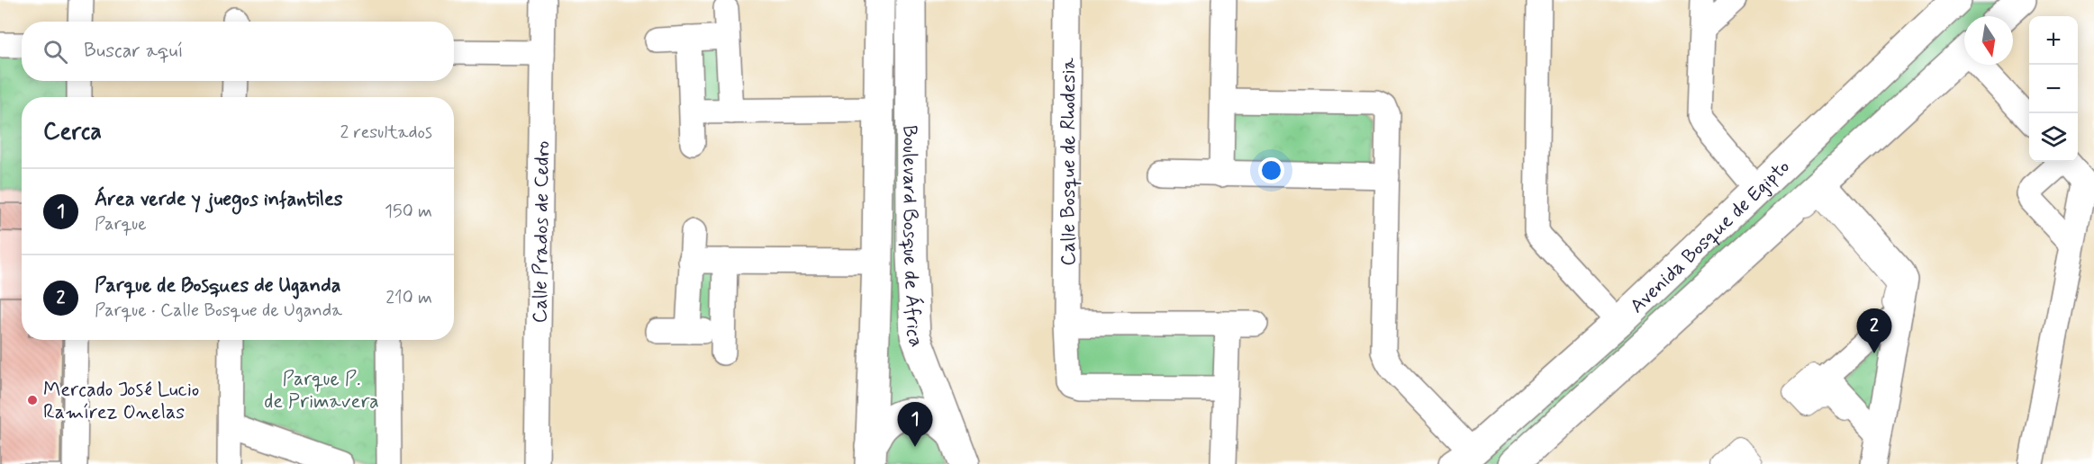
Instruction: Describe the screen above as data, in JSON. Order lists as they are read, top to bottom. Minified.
{"streets":{"street":["Calle Bosque de Rhodesia","Calle Prados de Cedro","Boulevard Bosque de África","Avenida Bosque de Egipto"]},"parks":["Parque P. de Primavera"],"places":["Mercado José Lucio Ramírez Onelas"],"north":"bottom","page":{"map_buttons":["+","−"],"search":"Buscar aquí","heading":["Cerca","2 resultados"],"list":[{"mark":"1","name":"Área verde y juegos infantiles","note":"Parque","value":"150 m"},{"mark":"2","name":"Parque de Bosques de Uganda","note":"Parque · Calle Bosque de Uganda","value":"210 m"}],"pins":["2","1"]}}
